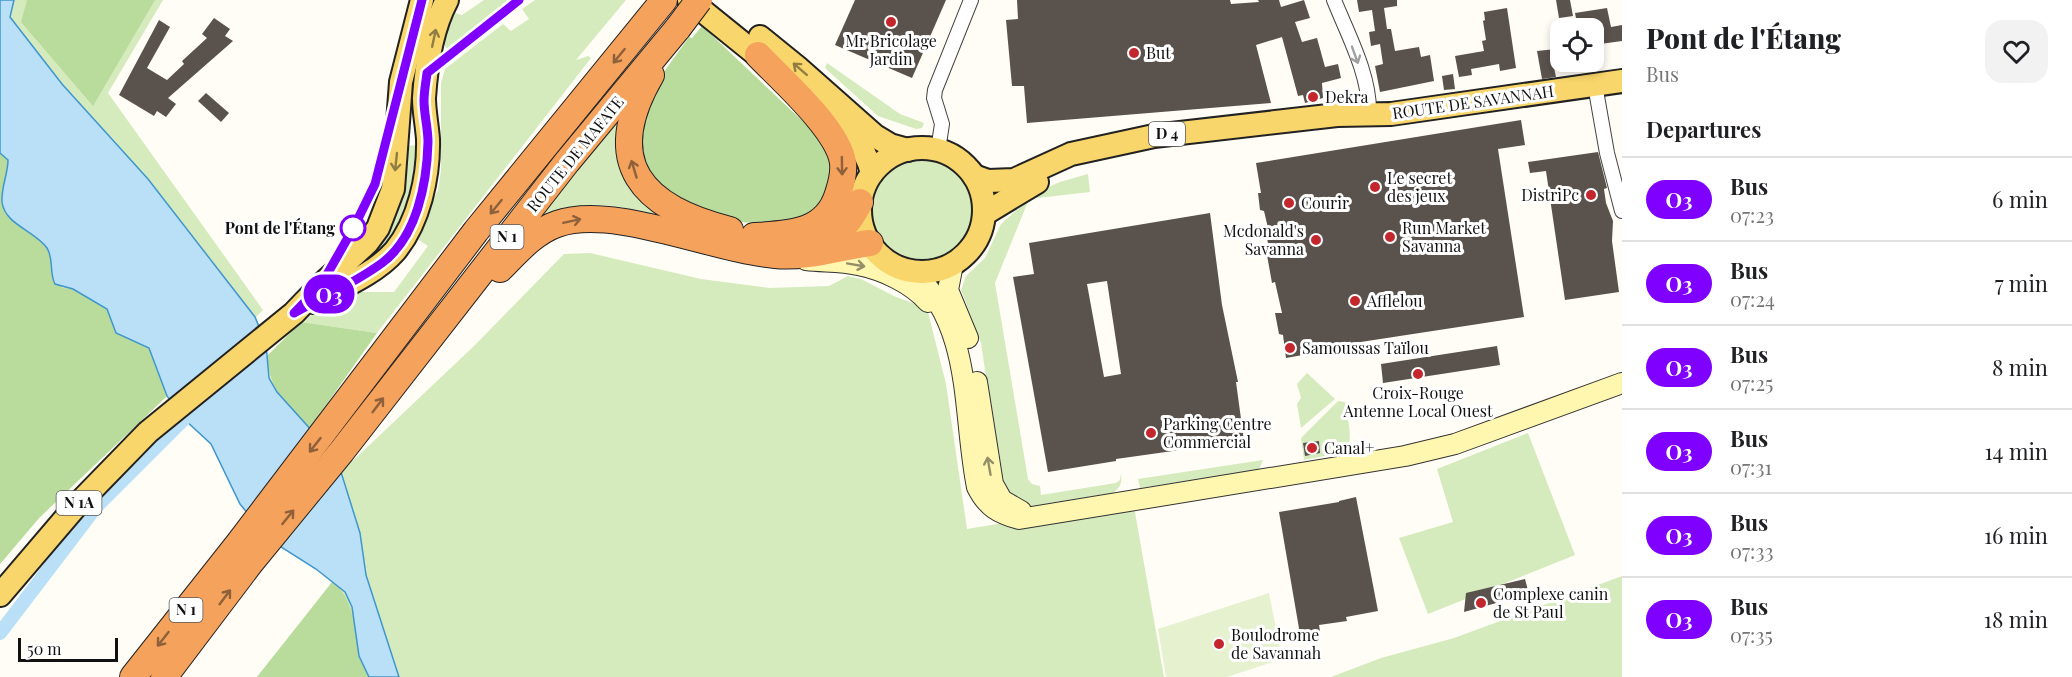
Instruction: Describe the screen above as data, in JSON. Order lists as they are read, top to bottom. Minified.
{"streets":{"highway":["ROUTE DE MAFATE","N 1"],"main road":["ROUTE DE SAVANNAH","D 4","N 1A"]},"crossings":[["ROUTE DE MAFATE","N 1"]],"places":["Mr Bricolage Jardin","But","Dekra","Le secret des jeux","DistriPc","Courir","Pont de l'Étang","Run Market Savanna","Mcdonald's Savanna","Afflelou","Samoussas Taïlou","Croix-Rouge Antenne Local Ouest","Parking Centre Commercial","Canal+","Complexe canin de St Paul","Boulodrome de Savannah"],"lines":["bus line O3"],"scale_bar":"50 m","page":{"on_map":"O3","heading":[["Pont de l'Étang","Bus"],"Departures"],"list":[{"mark":"O3","name":"Bus","note":"07:23","value":"6 min"},{"mark":"O3","name":"Bus","note":"07:24","value":"7 min"},{"mark":"O3","name":"Bus","note":"07:25","value":"8 min"},{"mark":"O3","name":"Bus","note":"07:31","value":"14 min"},{"mark":"O3","name":"Bus","note":"07:33","value":"16 min"},{"mark":"O3","name":"Bus","note":"07:35","value":"18 min"}],"scale":"50 m"}}
